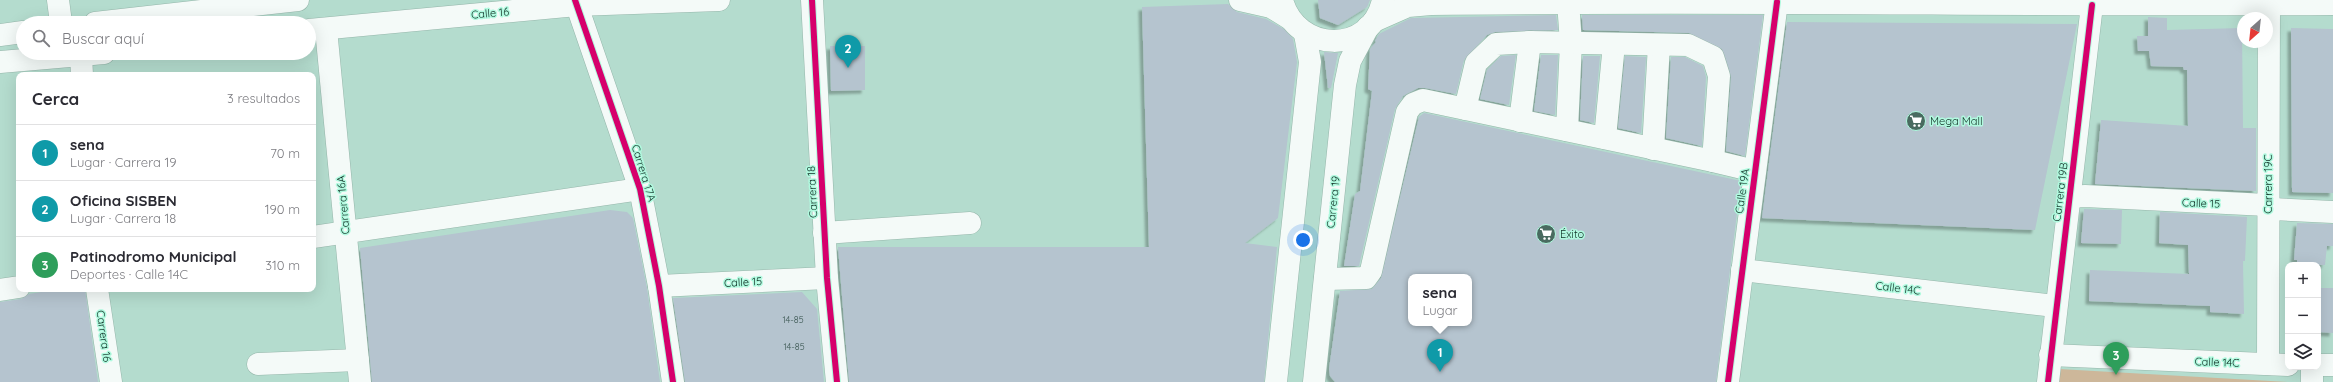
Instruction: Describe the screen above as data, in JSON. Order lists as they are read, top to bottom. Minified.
{"streets":{"main road":["Calle 16","Carrera 17A","Carrera 19C","Calle 19A","Carrera 18","Carrera 19B","Carrera 19","Calle 15","Carrera 16A","Calle 14C","Carrera 16"]},"crossings":[["Calle 16","Carrera 17A"],["Calle 16","Carrera 16A"],["Carrera 17A","Calle 15"],["Carrera 19C","Calle 15"],["Carrera 19C","Calle 14C"],["Calle 19A","Calle 14C"],["Carrera 18","Calle 15"],["Carrera 19B","Calle 15"],["Carrera 19B","Calle 14C"]],"places":{"supermarket":["Mega Mall","Éxito"]},"house_numbers":["14-85","14-85"],"north":"bottom left","page":{"search":"Buscar aquí","pins":["2","1","3"],"heading":["Cerca","3 resultados"],"list":[{"mark":"1","name":"sena","note":"Lugar · Carrera 19","value":"70 m"},{"mark":"2","name":"Oficina SISBEN","note":"Lugar · Carrera 18","value":"190 m"},{"mark":"3","name":"Patinodromo Municipal","note":"Deportes · Calle 14C","value":"310 m"}],"map_buttons":["+","−"],"popup":["sena","Lugar"]}}
